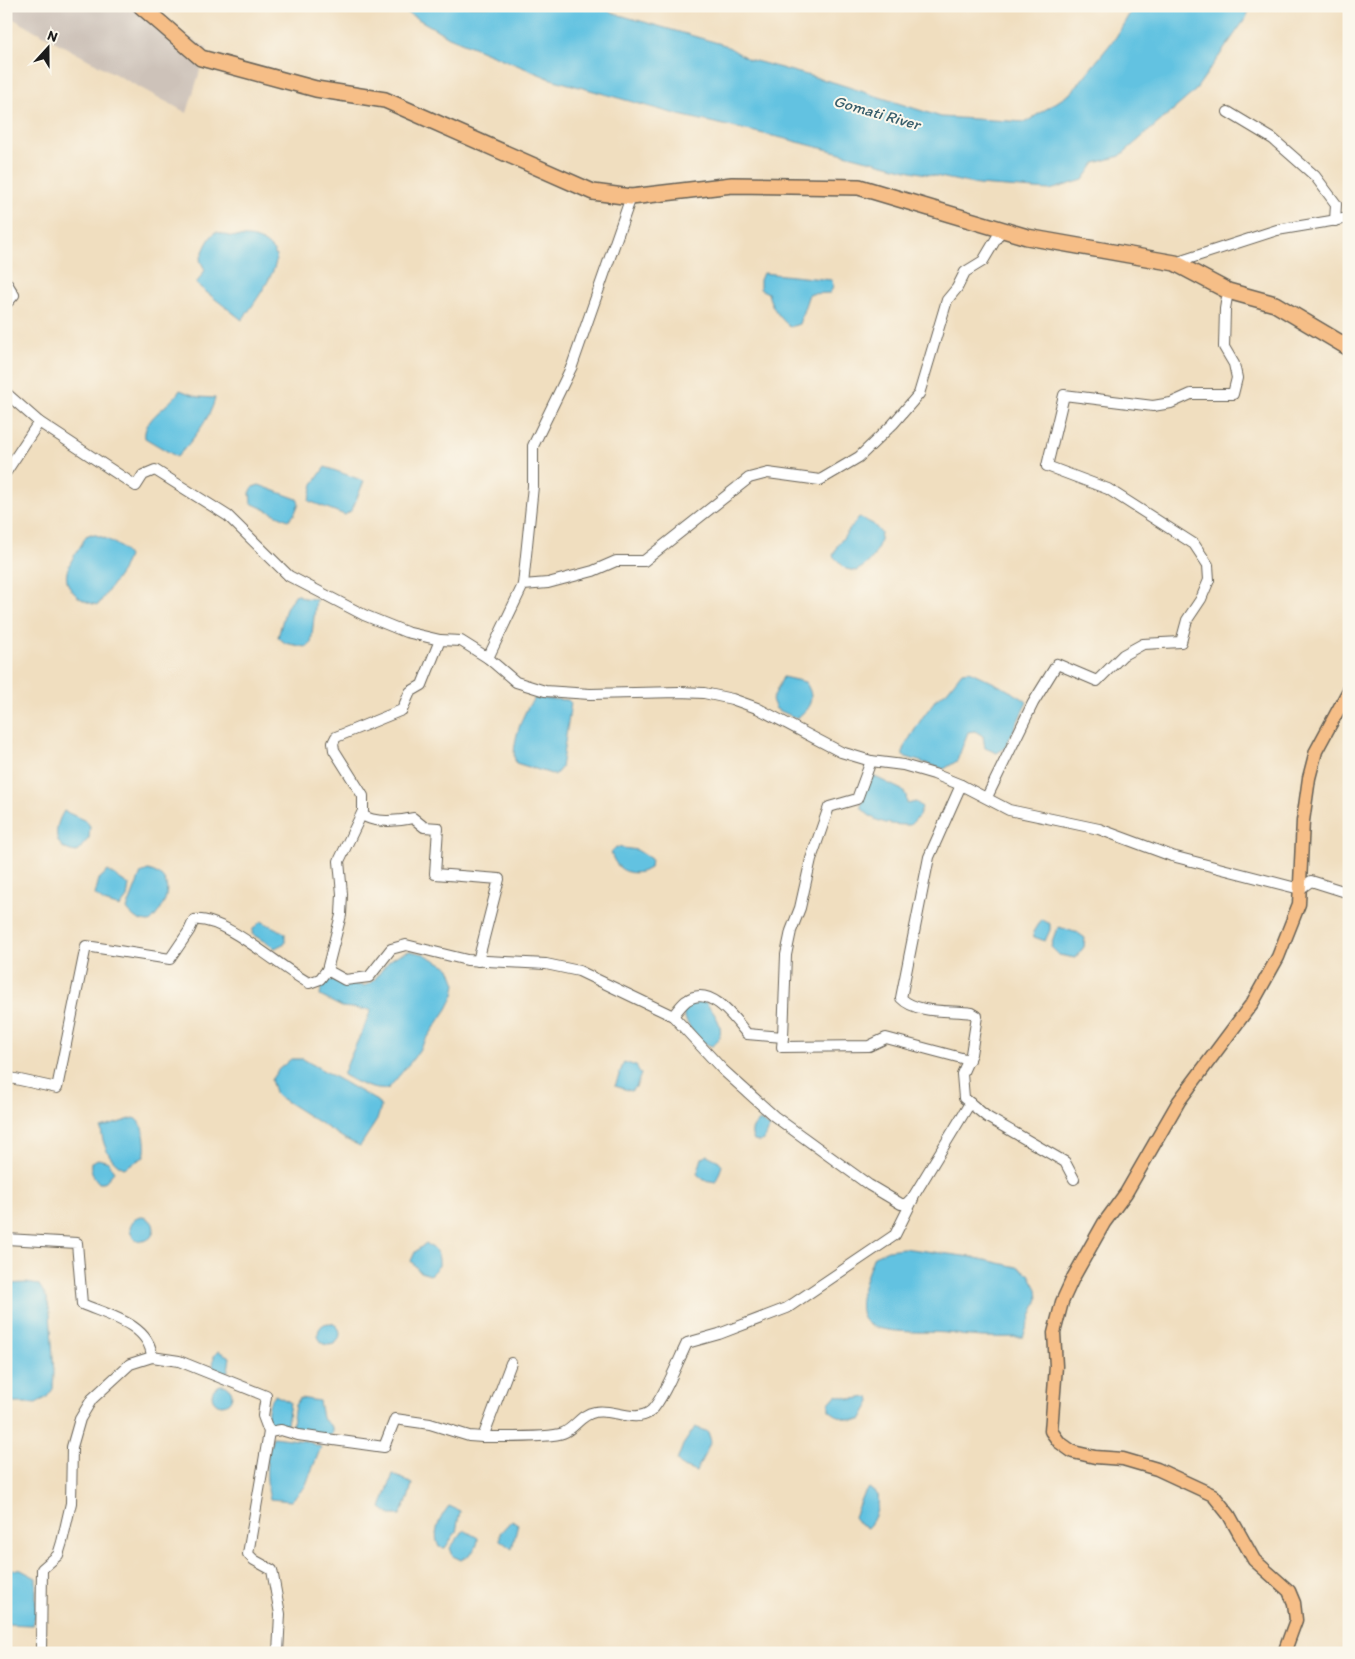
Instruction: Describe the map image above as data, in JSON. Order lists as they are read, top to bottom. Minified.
{"water":["Gomati River"],"north":"top"}
